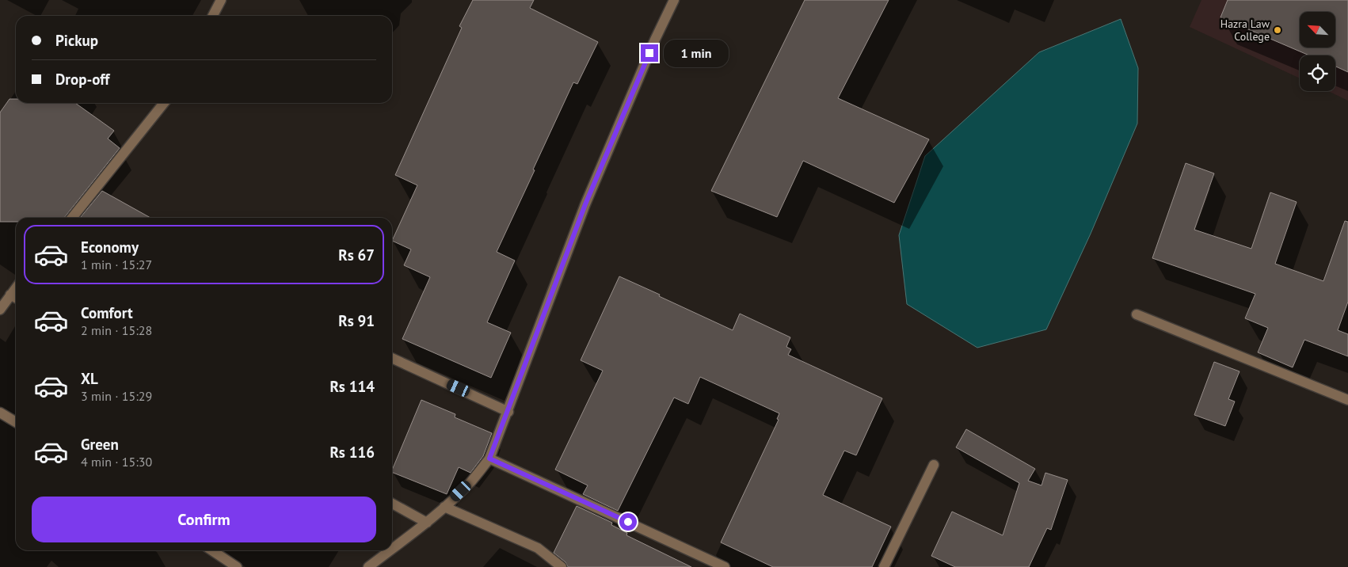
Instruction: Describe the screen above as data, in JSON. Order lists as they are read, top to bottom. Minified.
{"places":["Hazra Law College"],"north":"top left","page":{"banner":["Pickup","Drop-off"],"bubble":"1 min","list":[{"name":"Economy","note":"1 min · 15:27","value":"Rs 67"},{"name":"Comfort","note":"2 min · 15:28","value":"Rs 91"},{"name":"XL","note":"3 min · 15:29","value":"Rs 114"},{"name":"Green","note":"4 min · 15:30","value":"Rs 116"}],"buttons":"Confirm"}}
